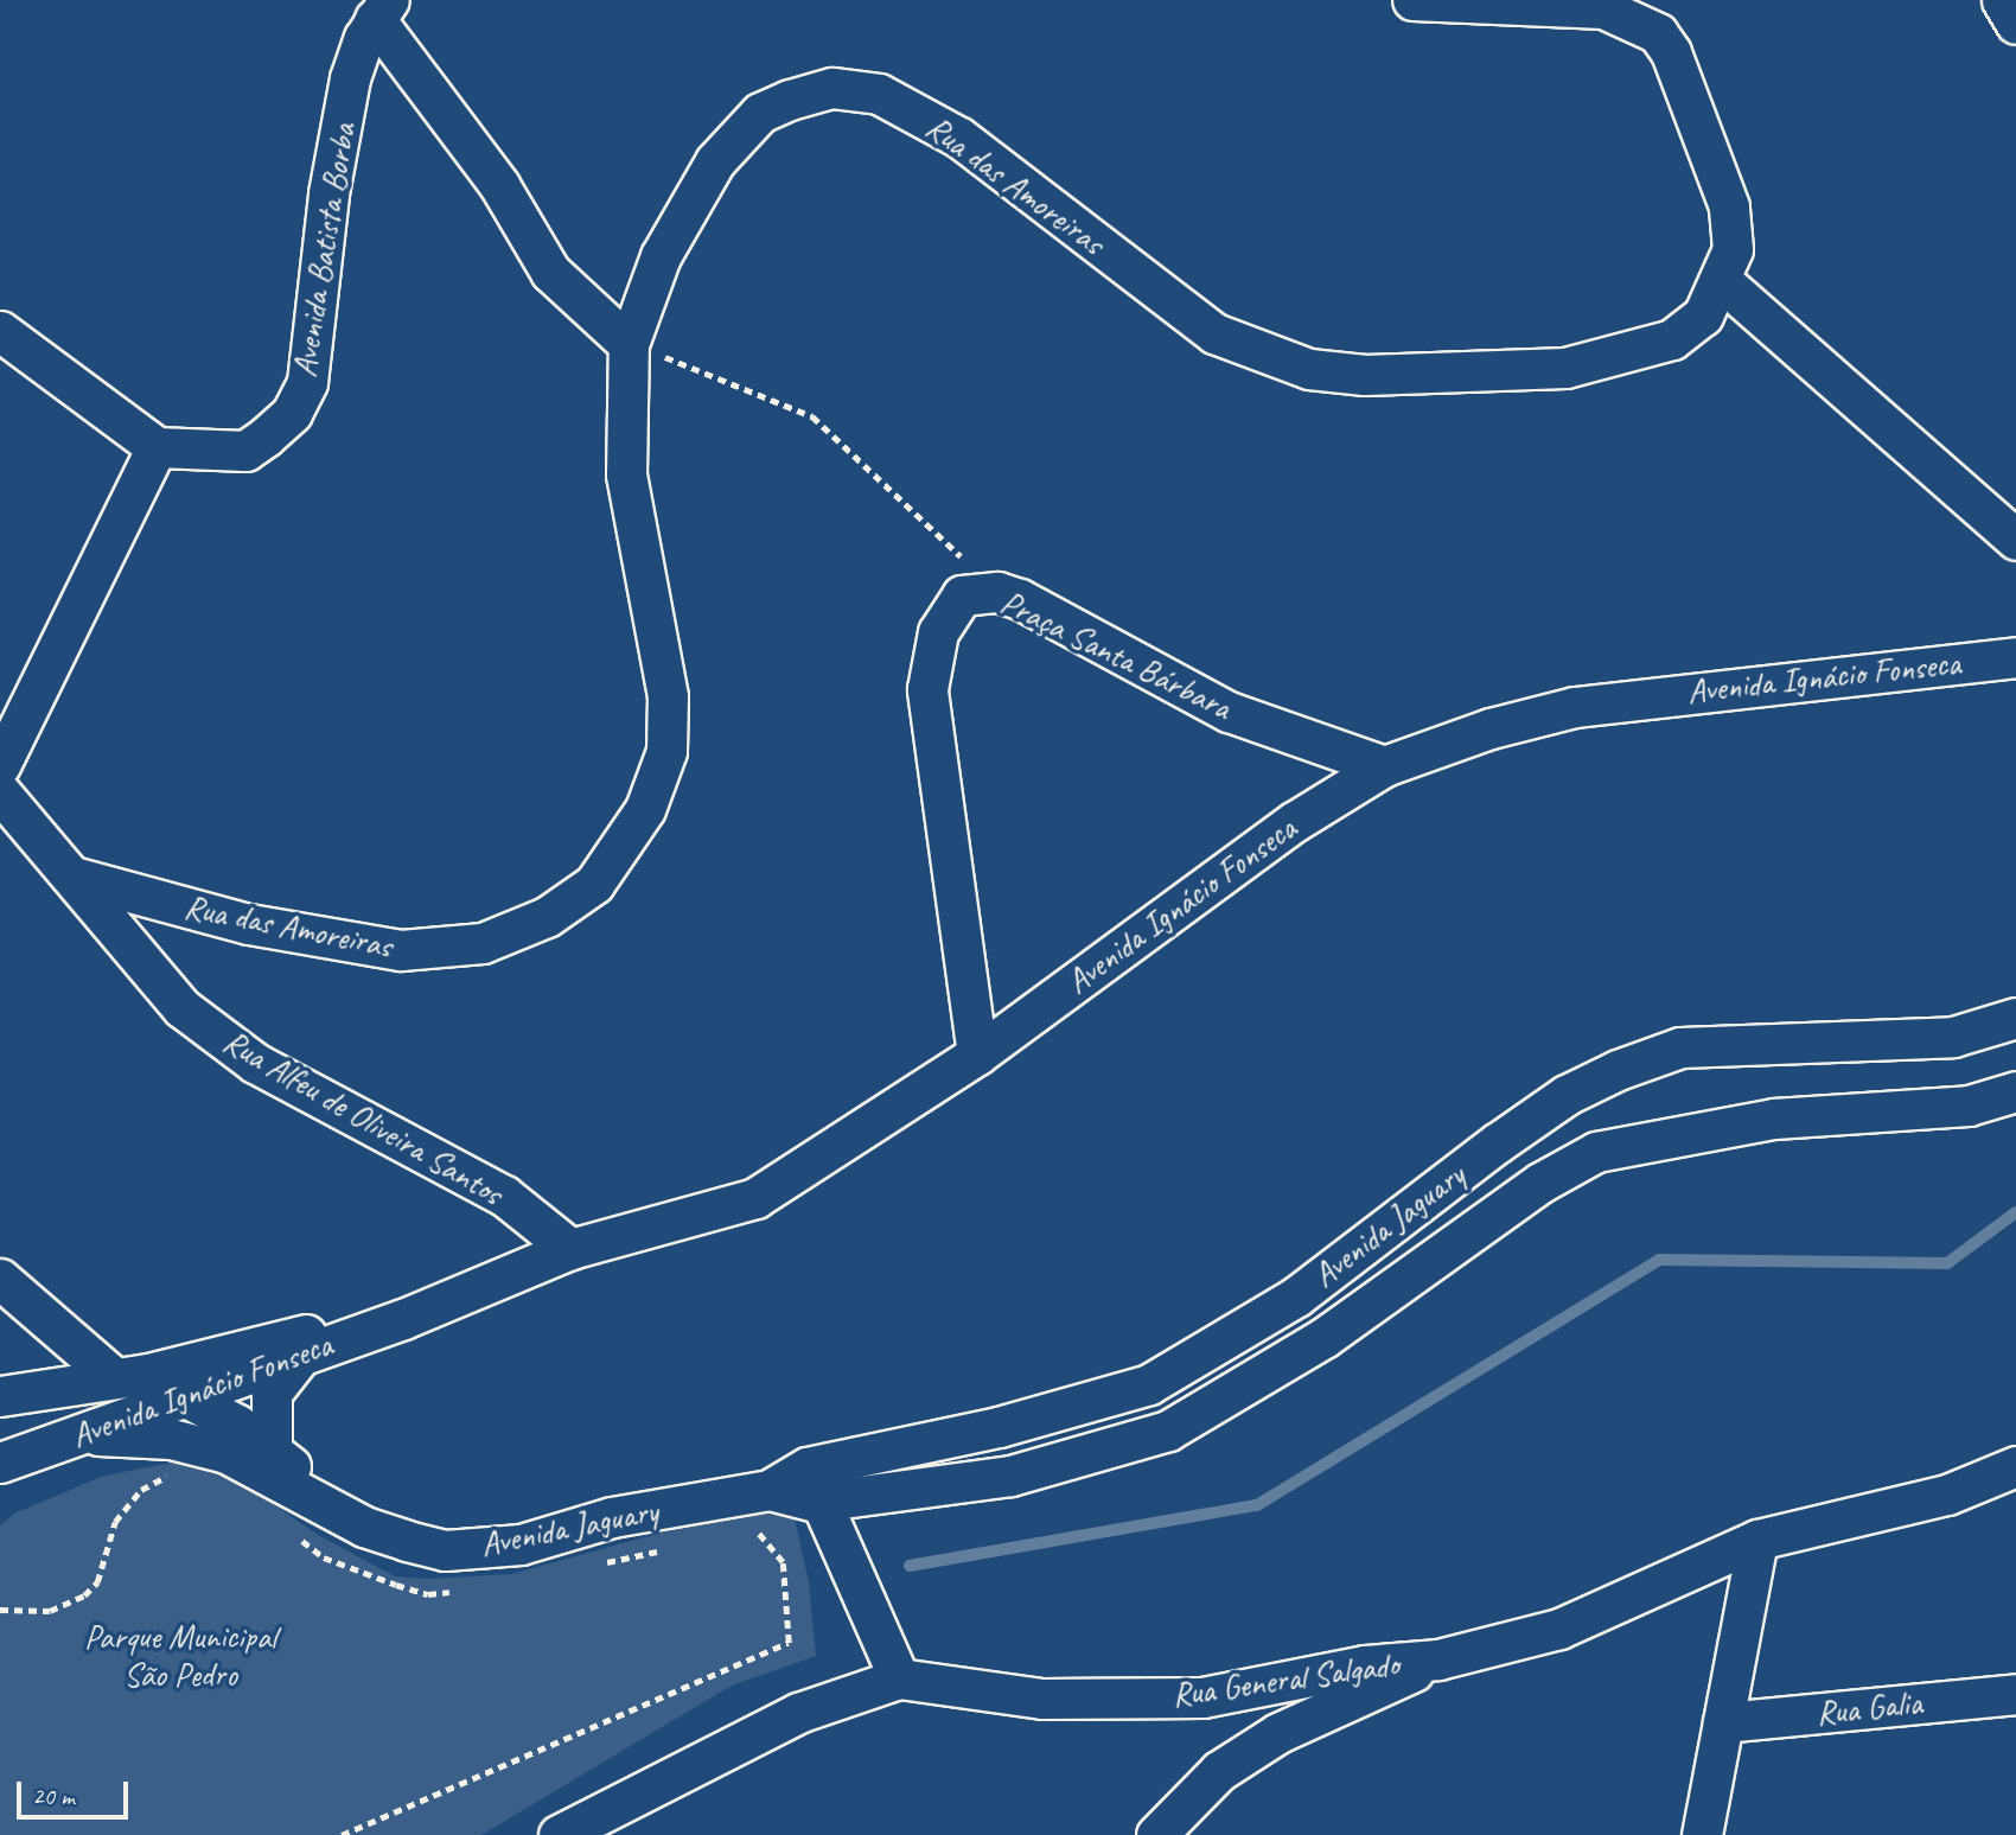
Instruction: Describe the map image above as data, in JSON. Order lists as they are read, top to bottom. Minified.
{"streets":{"street":["Rua das Amoreiras","Avenida Batista Borba","Praça Santa Bárbara","Avenida Ignácio Fonseca","Rua Alfeu de Oliveira Santos","Avenida Jaguary","Rua General Salgado","Rua Galia"]},"crossings":[["Rua das Amoreiras","Rua Alfeu de Oliveira Santos"],["Praça Santa Bárbara","Avenida Ignácio Fonseca"],["Avenida Ignácio Fonseca","Rua Alfeu de Oliveira Santos"]],"parks":["Parque Municipal São Pedro"],"scale_bar":"20 m"}
